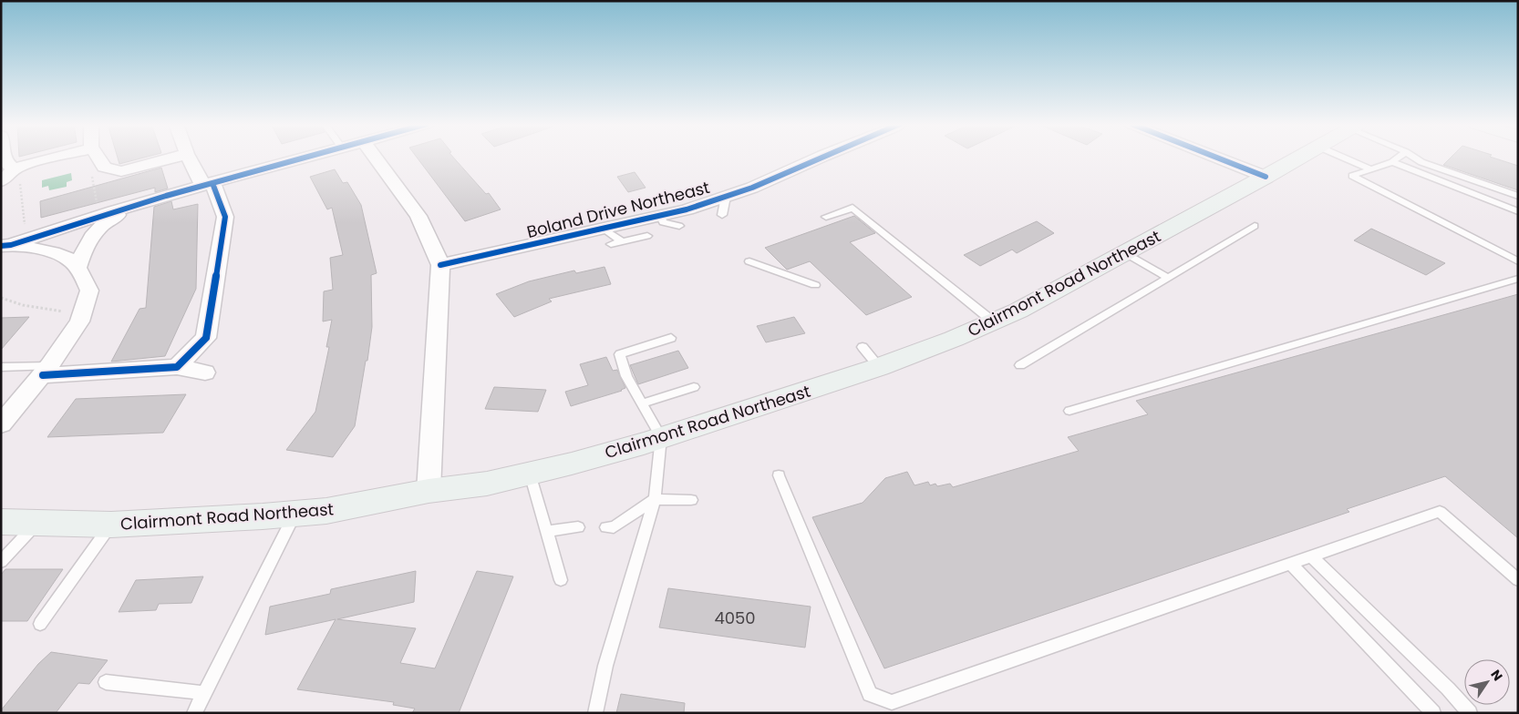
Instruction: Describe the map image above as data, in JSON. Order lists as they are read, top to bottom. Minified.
{"streets":{"main road":["Clairmont Road Northeast"],"street":["Boland Drive Northeast"]},"house_numbers":["4050"],"north":"top right"}
